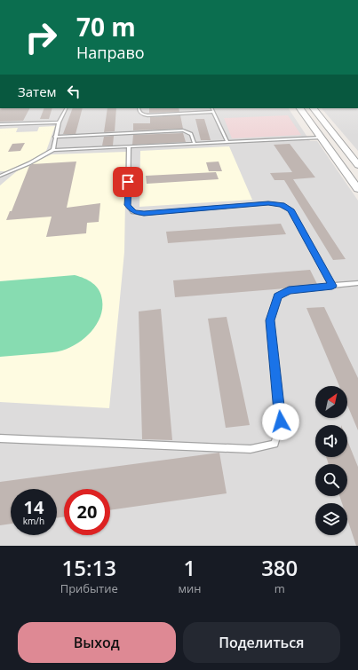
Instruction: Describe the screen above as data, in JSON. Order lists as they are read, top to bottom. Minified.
{"north":"top right","page":{"turn":["70 m","Направо"],"then":"Затем","speed":"14 km/h","limit":"20","eta":["15:13","Прибытие","1","мин","380","m"],"buttons":["Выход","Поделиться"]}}
